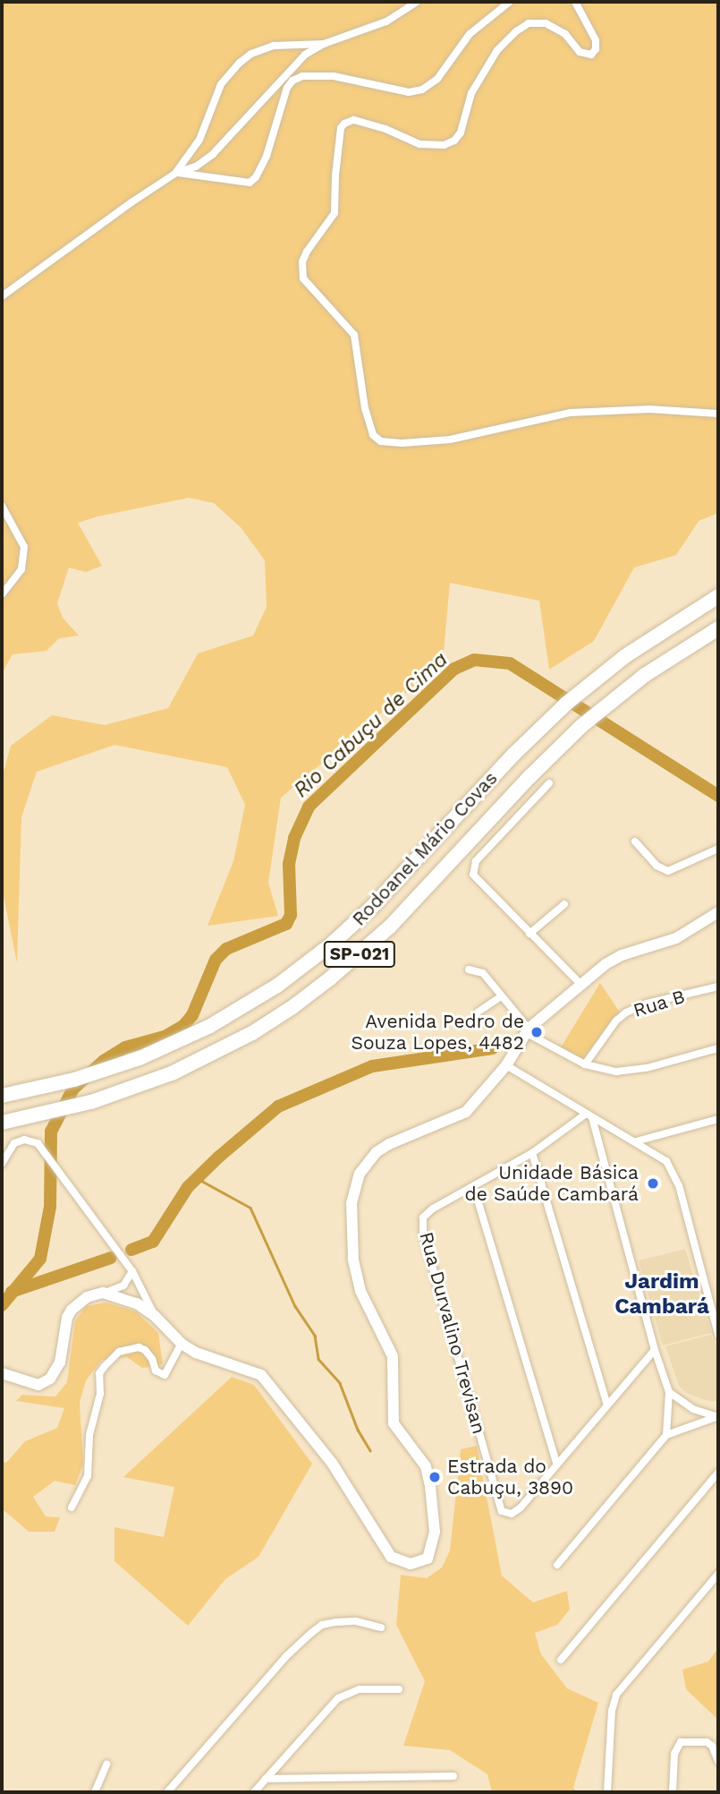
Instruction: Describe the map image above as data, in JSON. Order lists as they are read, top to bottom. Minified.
{"streets":{"highway":["Rodoanel Mário Covas","SP-021"],"street":["Rua B","Rua Durvalino Trevisan"]},"districts":["Jardim Cambará"],"water":["Rio Cabuçu de Cima"],"places":["Avenida Pedro de Souza Lopes, 4482","Unidade Básica de Saúde Cambará","Estrada do Cabuçu, 3890"]}
